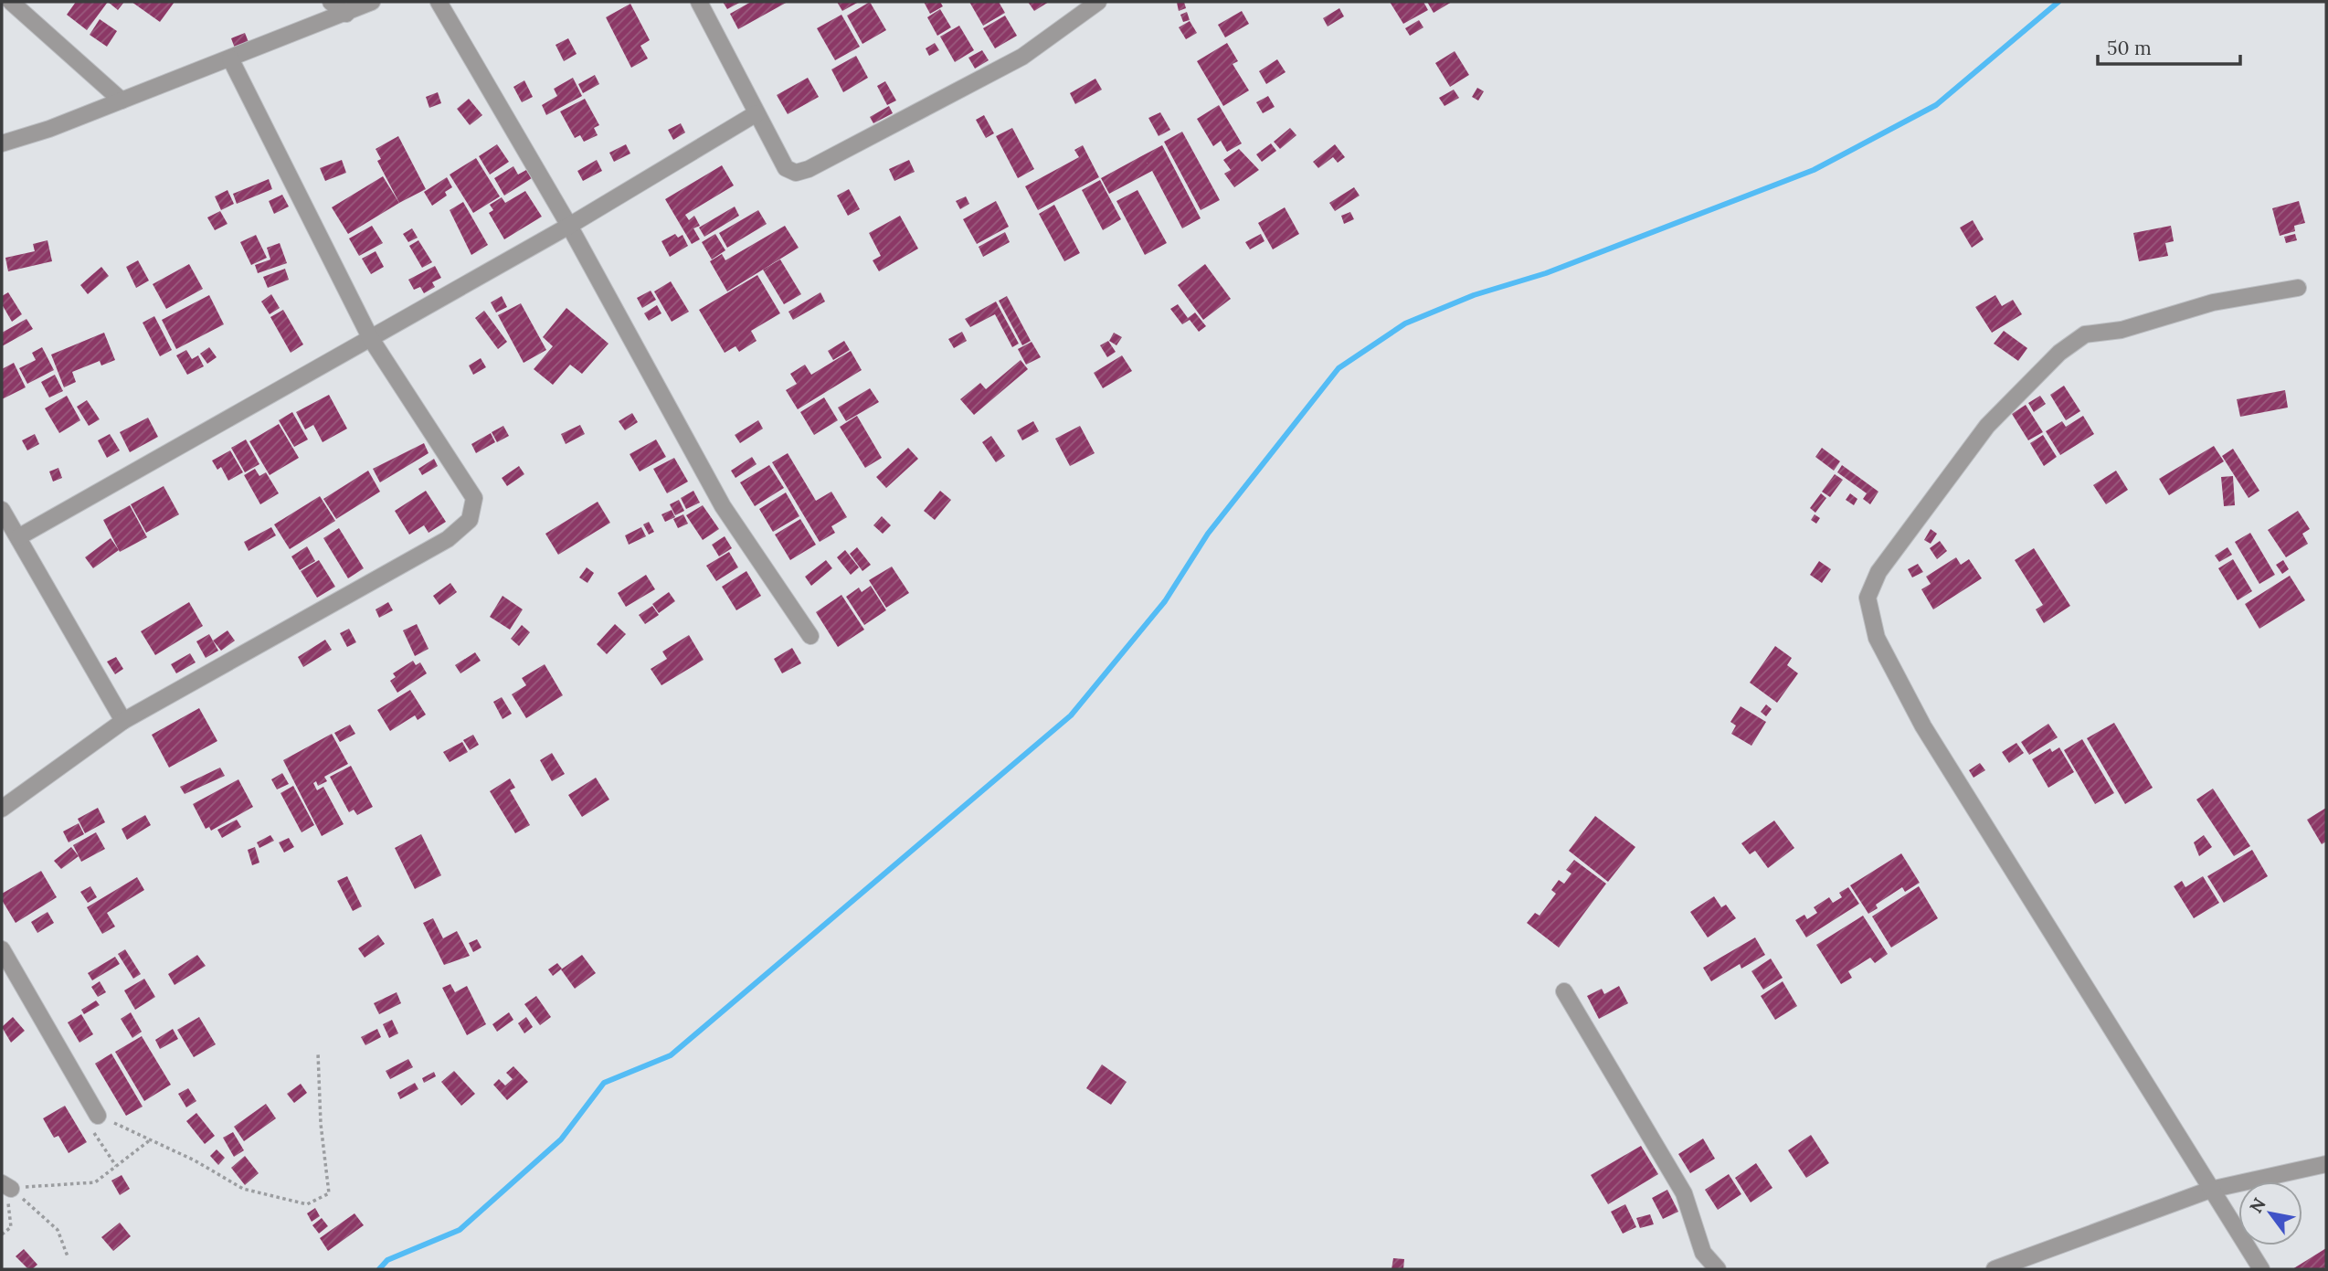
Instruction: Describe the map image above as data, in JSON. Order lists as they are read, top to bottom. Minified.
{"scale_bar":"50 m","north":"top left"}
